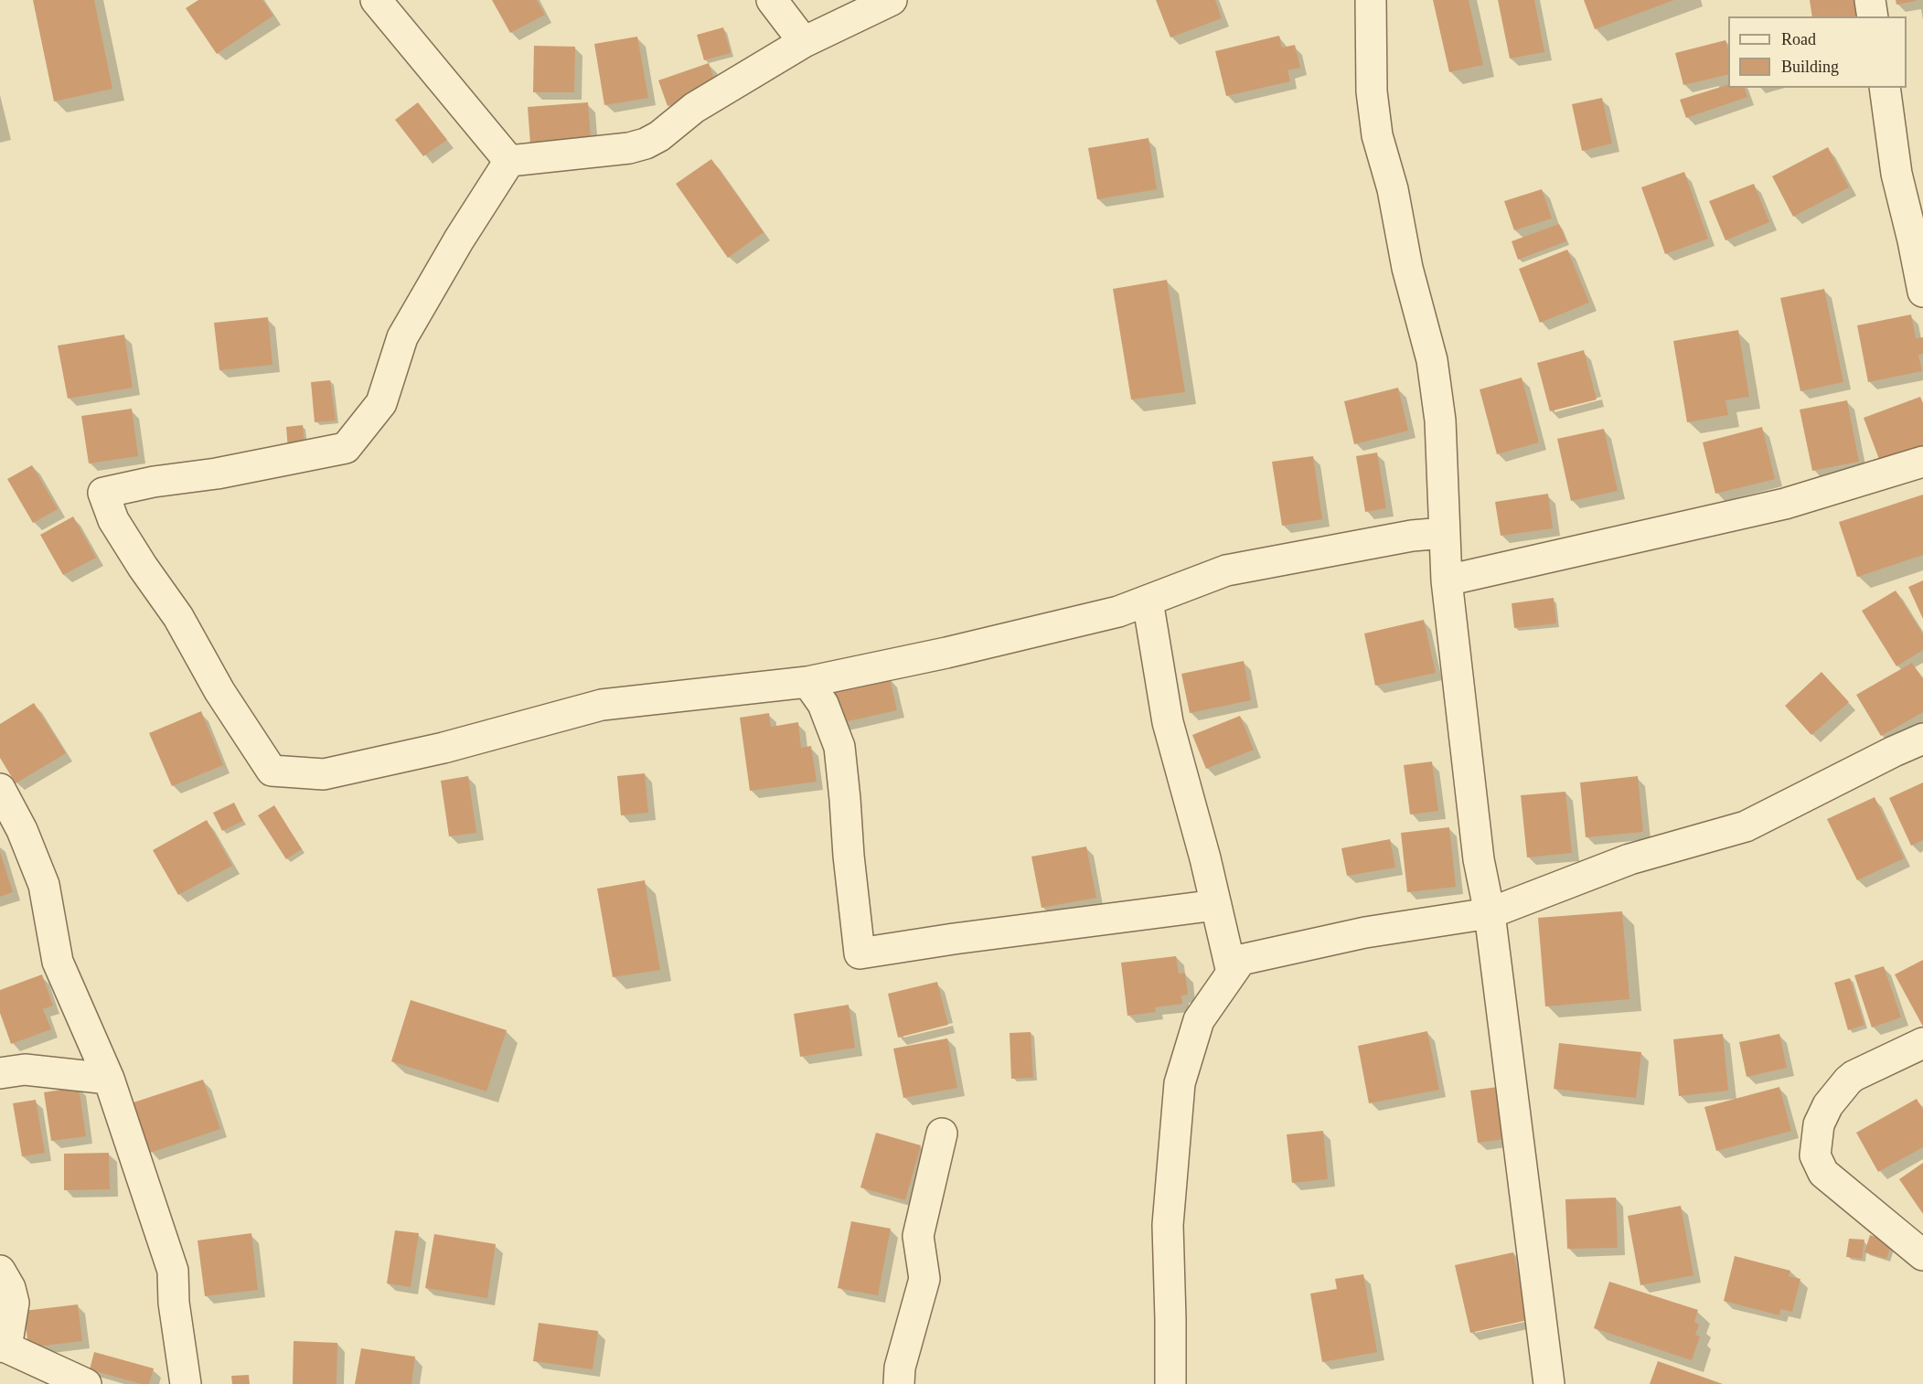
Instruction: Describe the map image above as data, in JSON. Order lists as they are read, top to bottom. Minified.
{"legend":["Road","Building"]}
